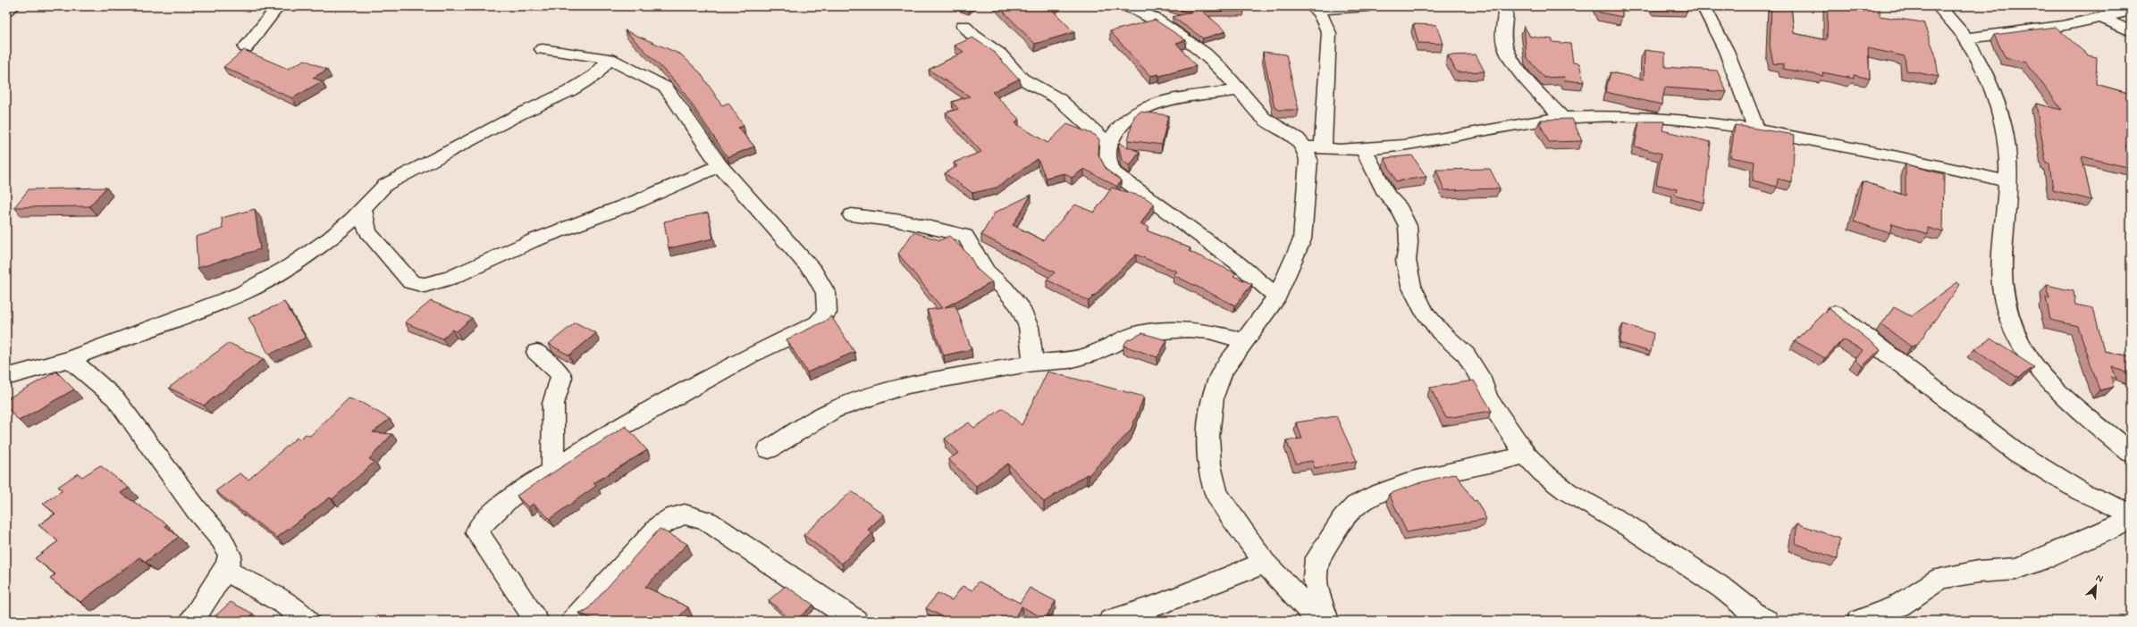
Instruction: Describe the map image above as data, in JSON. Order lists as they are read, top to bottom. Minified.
{"north":"top right"}
